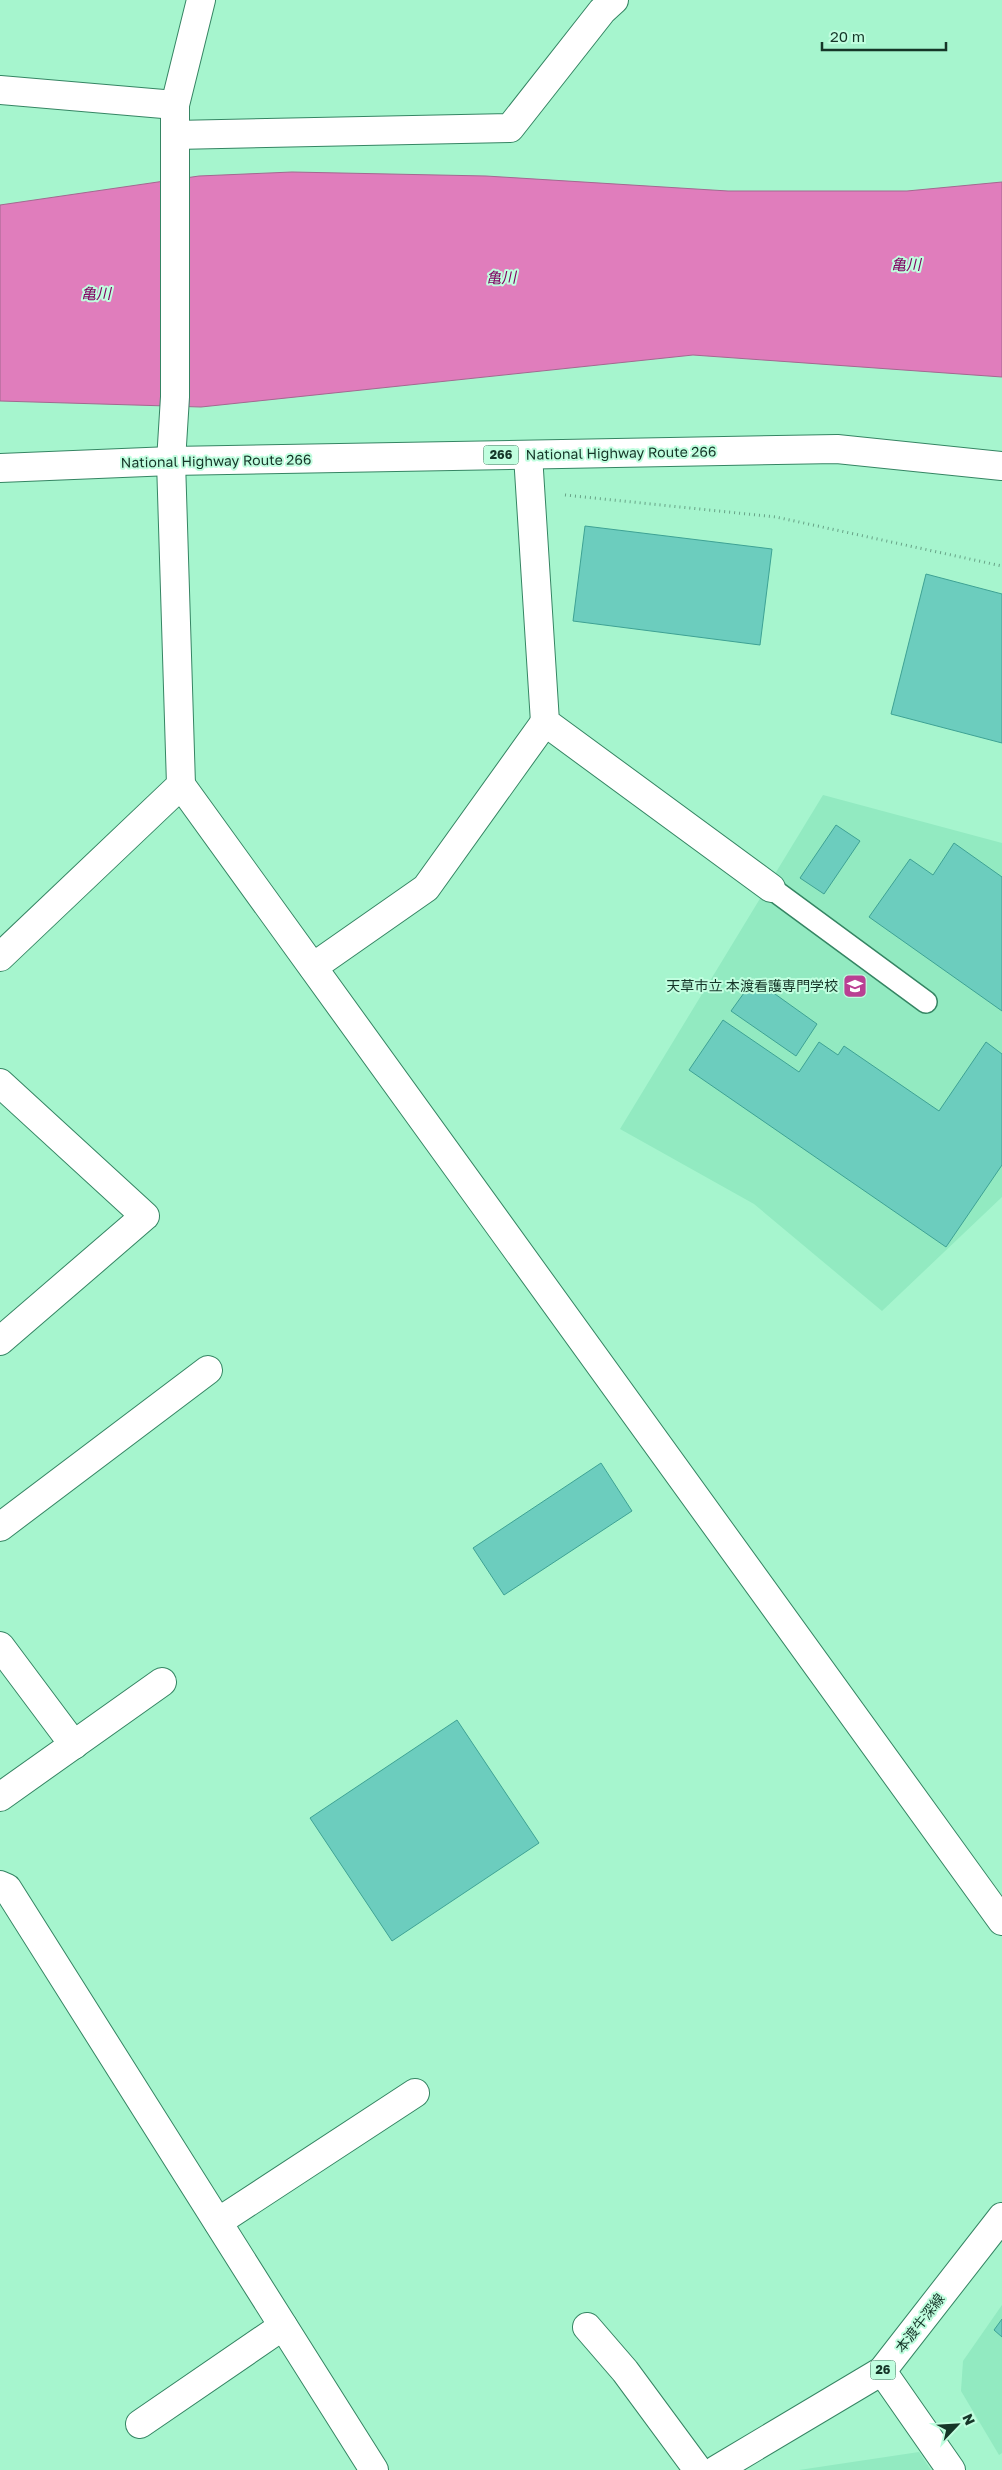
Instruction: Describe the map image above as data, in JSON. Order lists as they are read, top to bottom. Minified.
{"streets":{"main road":["National Highway Route 266","266","本渡牛深線","26"]},"water":["亀川"],"places":{"school or university":["天草市立 本渡看護専門学校"]},"scale_bar":"20 m","north":"top right"}
